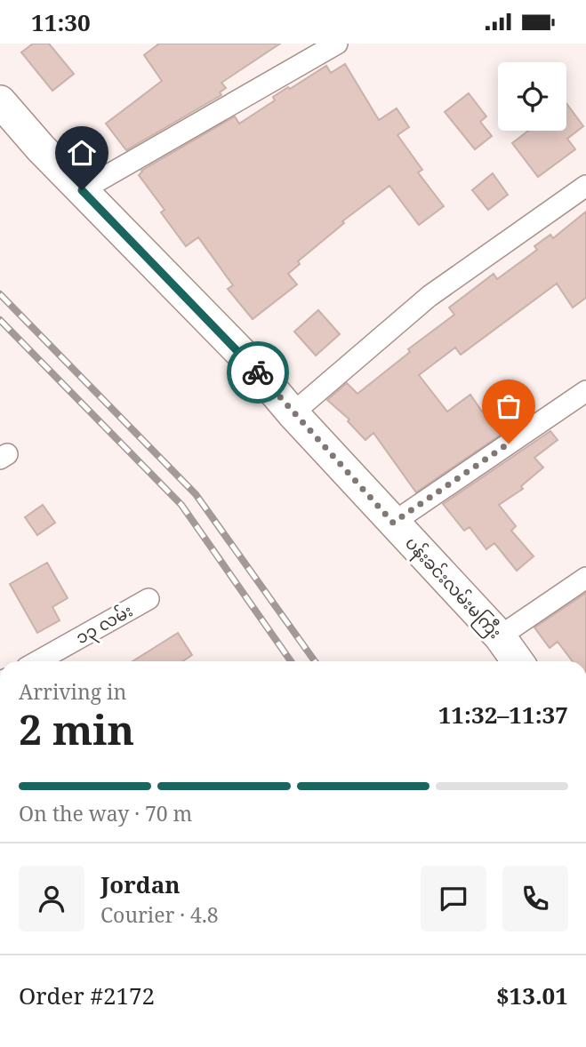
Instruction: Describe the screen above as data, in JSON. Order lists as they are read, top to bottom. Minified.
{"streets":{"main road":["ပန်းခင်းလမ်းမကြီး"],"street":["၁၃ လမ်း"]},"page":{"status":"11:30","heading":["2 min","Arriving in","11:32–11:37"],"panel":["Jordan","Courier · 4.8","Order #2172","$13.01"],"bar":"On the way · 70 m"}}
